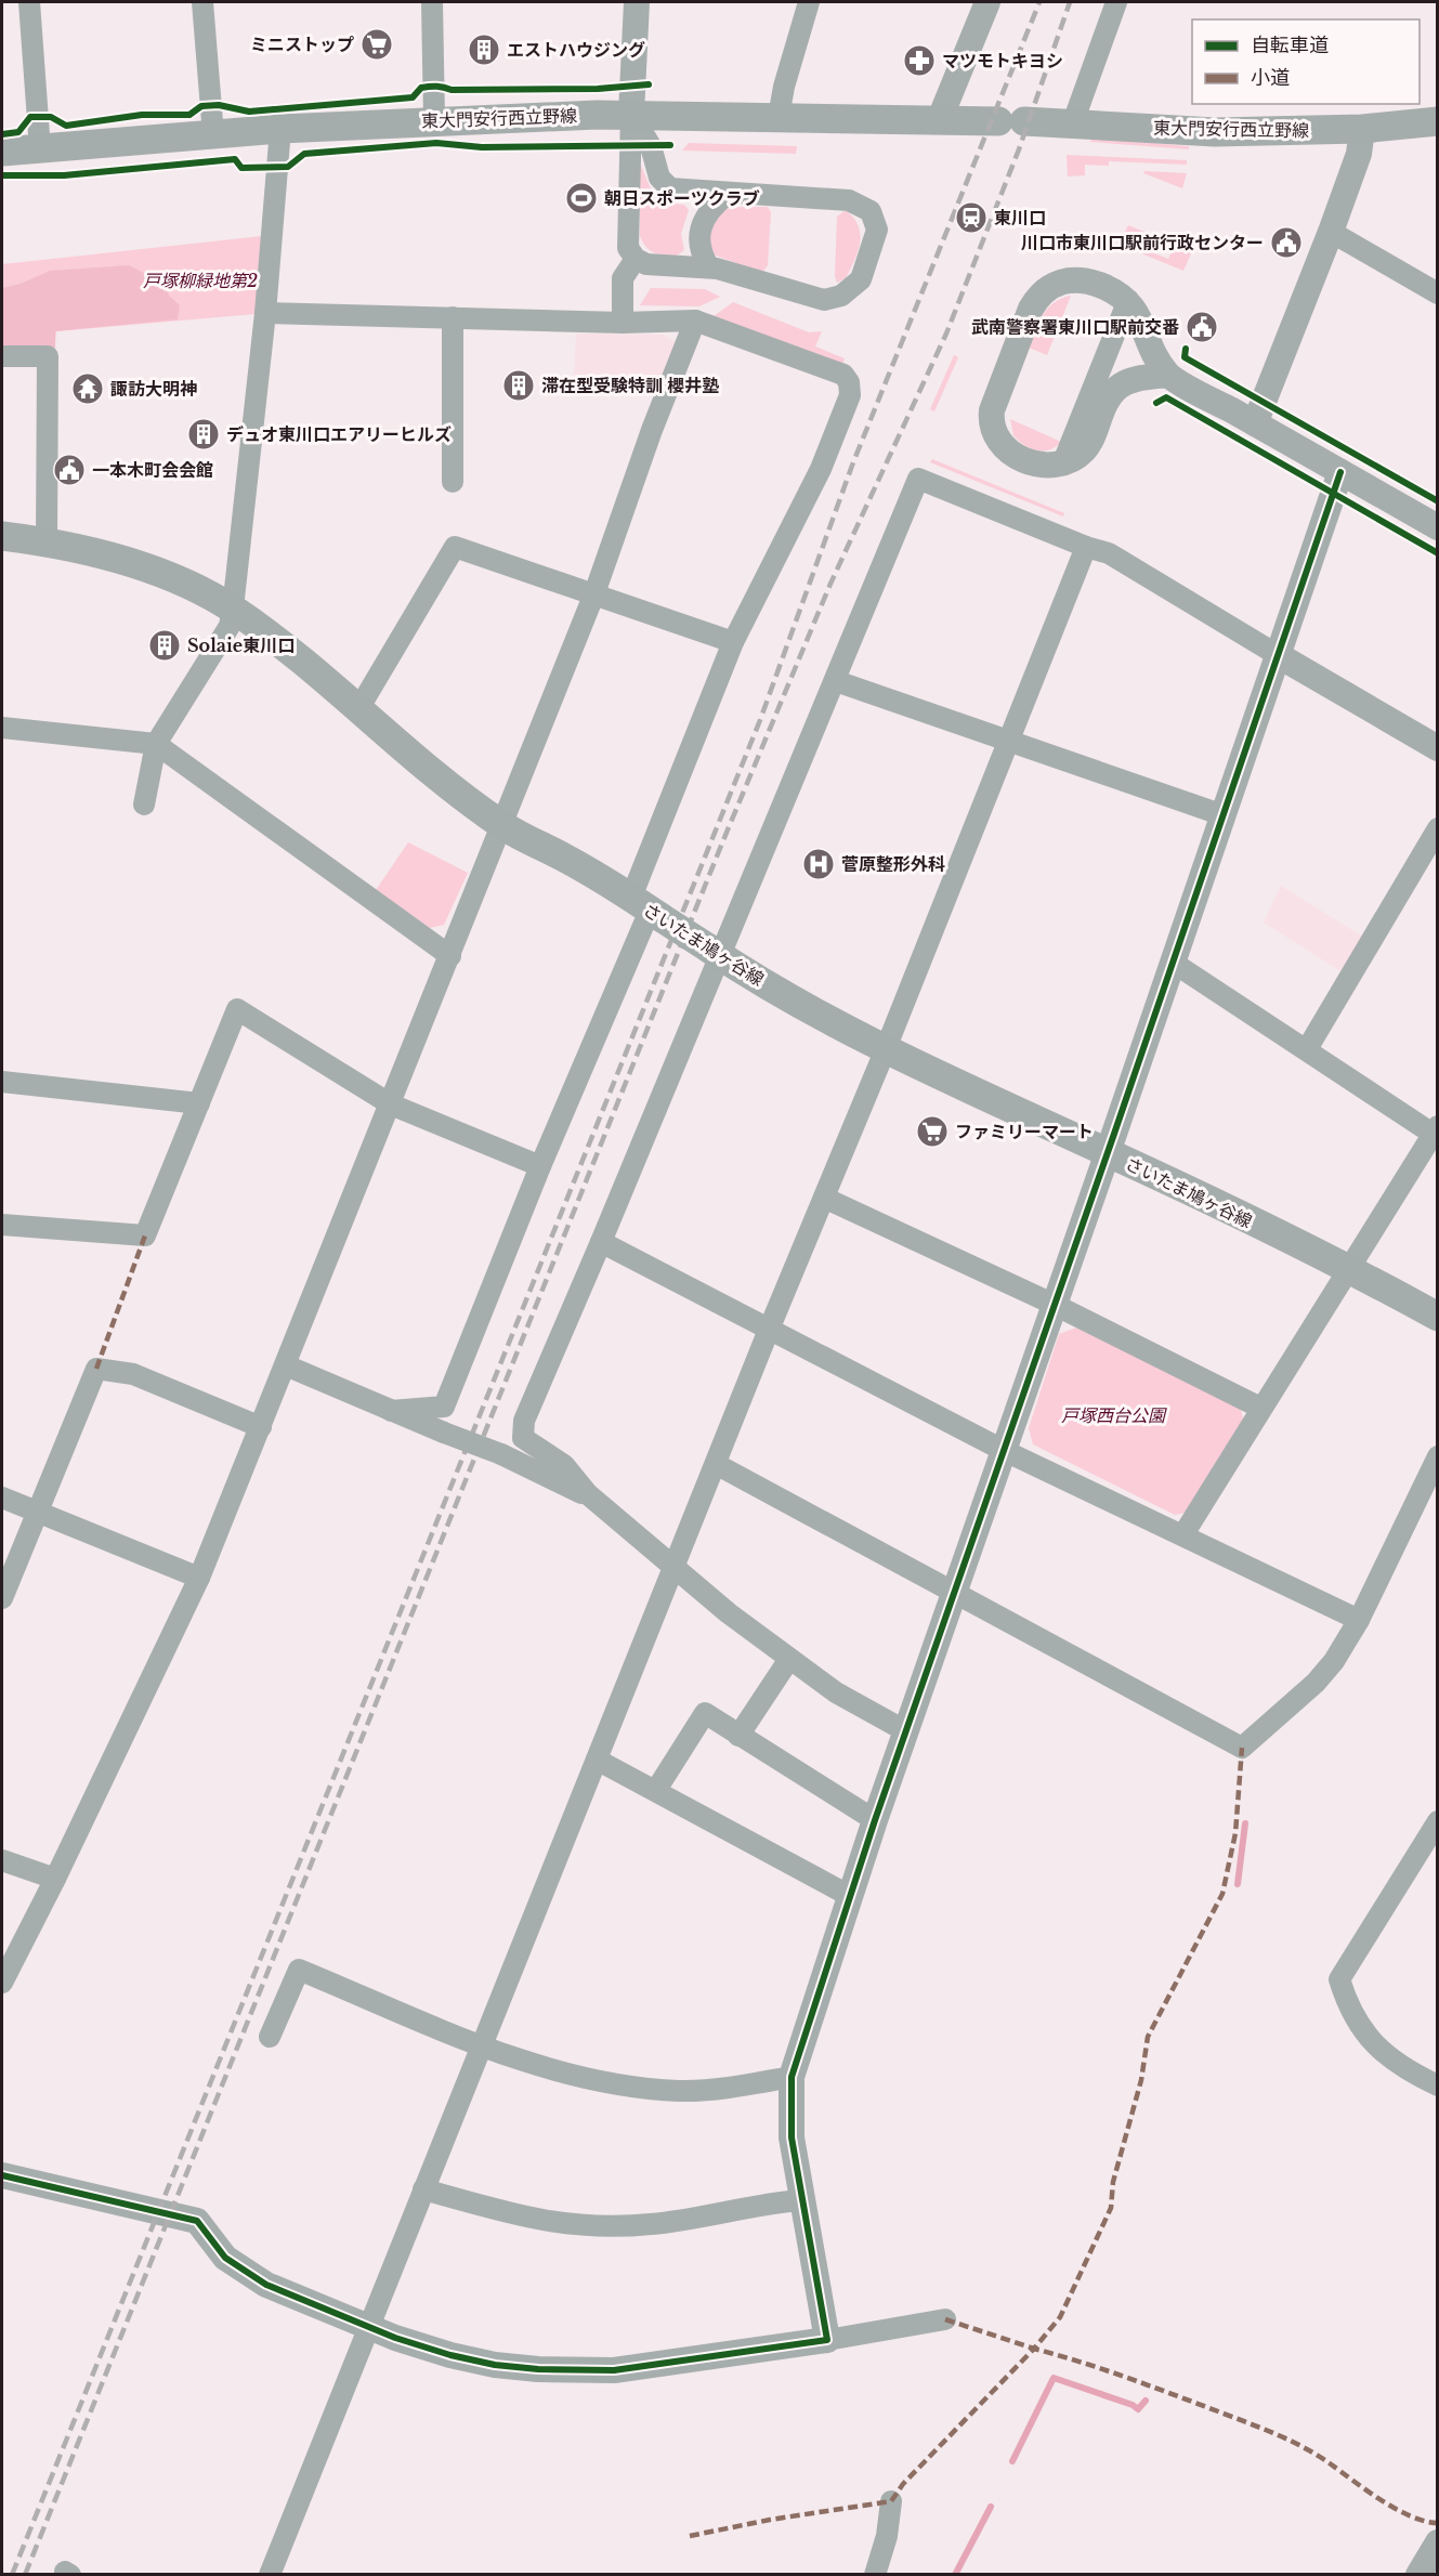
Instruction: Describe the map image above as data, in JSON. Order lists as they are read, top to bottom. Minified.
{"streets":{"main road":["東大門安行西立野線","さいたま鳩ヶ谷線"]},"parks":["戸塚柳緑地第2","戸塚西台公園"],"places":{"supermarket":["ミニストップ","ファミリーマート"],"building":["エストハウジング","滞在型受験特訓 櫻井塾","デュオ東川口エアリーヒルズ","Solaie東川口"],"pharmacy":["マツモトキヨシ"],"sports":["朝日スポーツクラブ"],"station":["東川口"],"public building":["川口市東川口駅前行政センター","武南警察署東川口駅前交番","一本木町会会館"],"temple":["諏訪大明神"],"hospital":["菅原整形外科"]},"legend":["自転車道","小道"]}
